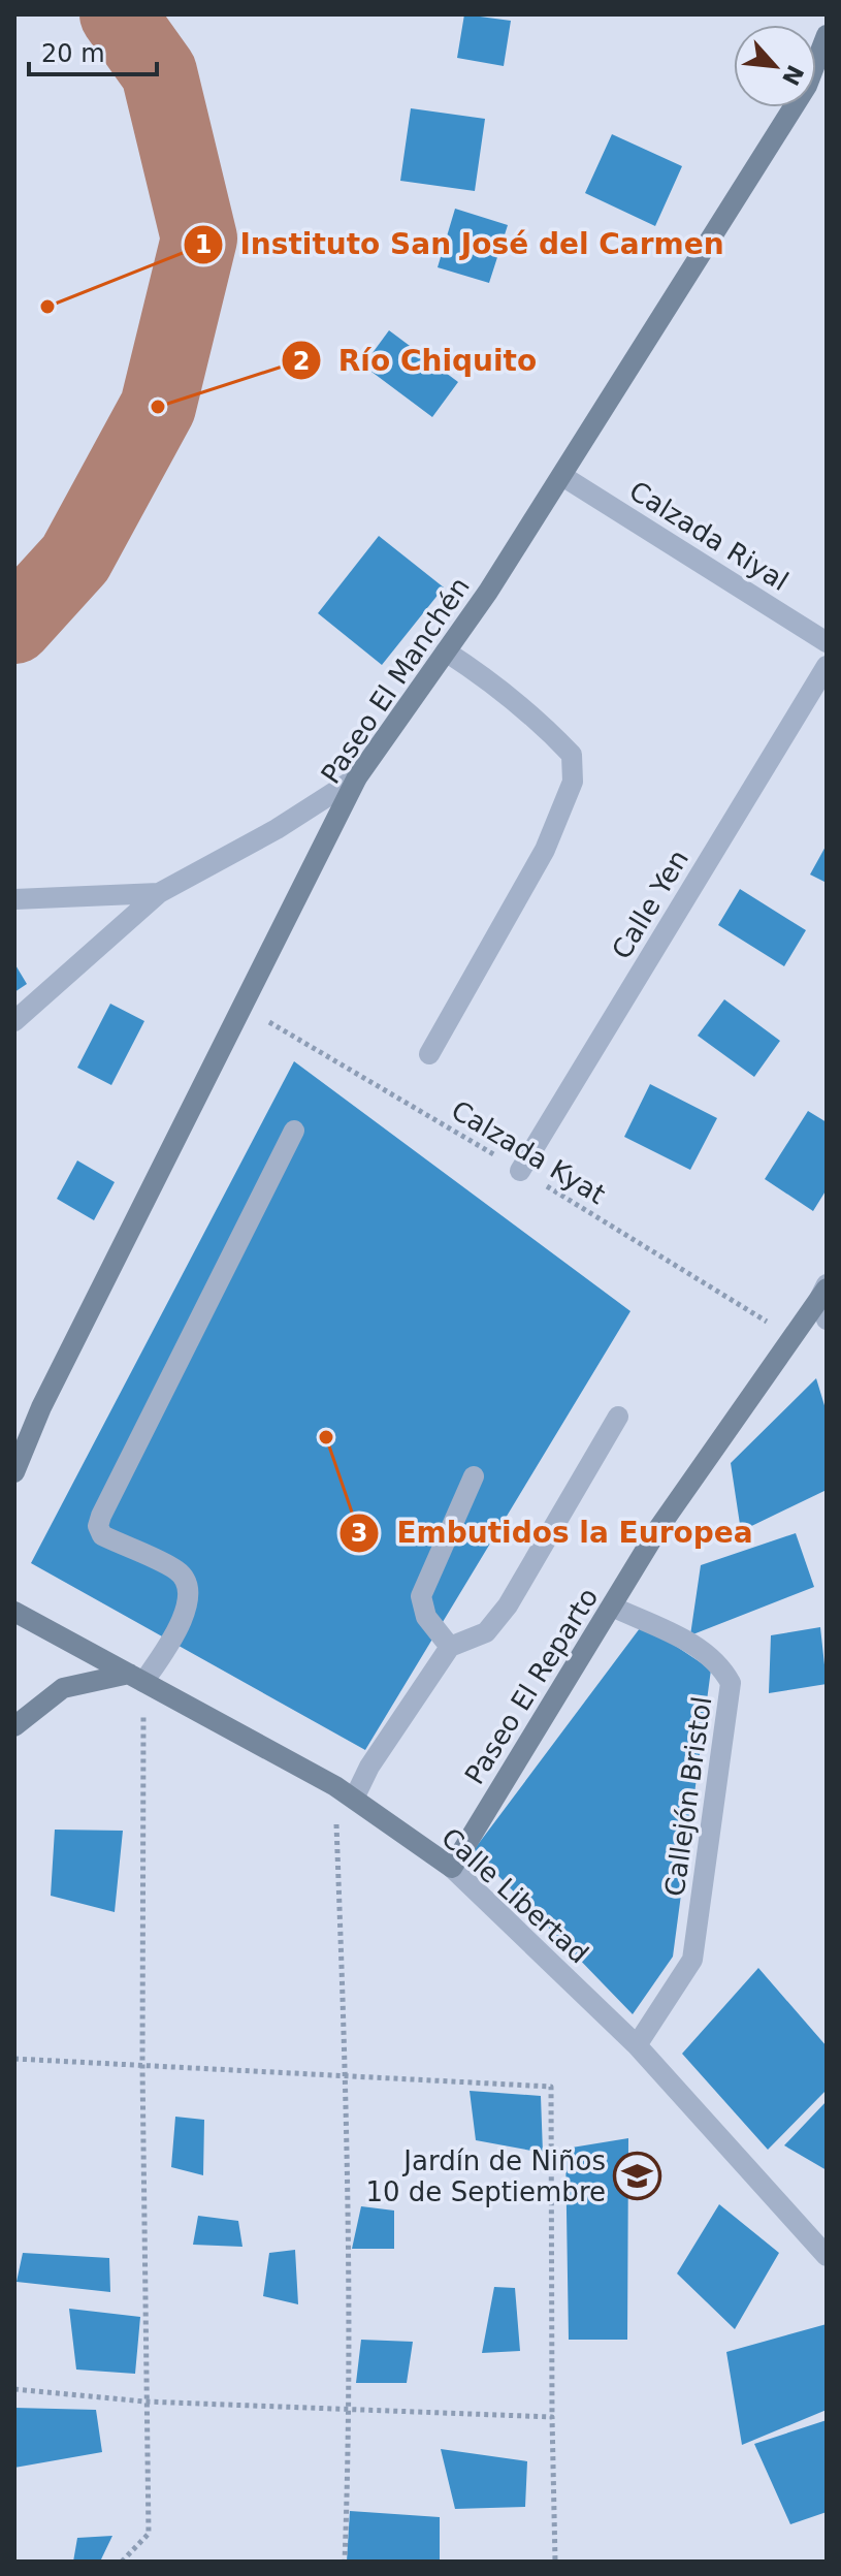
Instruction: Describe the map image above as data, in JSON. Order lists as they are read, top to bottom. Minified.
{"streets":{"street":["Calzada Riyal","Paseo El Manchén","Calle Yen","Paseo El Reparto","Callejón Bristol","Calle Libertad"],"path":["Calzada Kyat"]},"crossings":[["Calzada Riyal","Paseo El Manchén"],["Paseo El Manchén","Calzada Kyat"],["Calle Yen","Calzada Kyat"],["Calzada Kyat","Paseo El Reparto"],["Paseo El Reparto","Callejón Bristol"],["Paseo El Reparto","Calle Libertad"],["Callejón Bristol","Calle Libertad"]],"places":{"other":["Instituto San José del Carmen","Río Chiquito","Embutidos la Europea"],"school or university":["Jardín de Niños 10 de Septiembre"]},"scale_bar":"20 m","north":"bottom right"}
